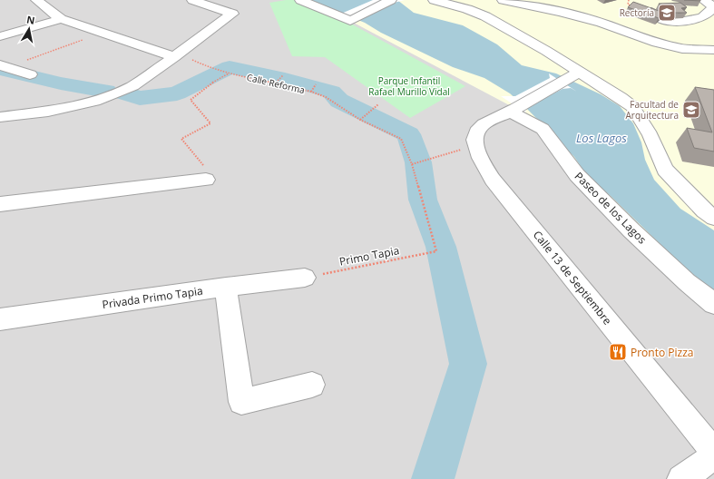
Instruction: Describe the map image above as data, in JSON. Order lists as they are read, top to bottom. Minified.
{"streets":{"street":["Paseo de los Lagos","Calle 13 de Septiembre","Privada Primo Tapia"],"path":["Calle Reforma","Primo Tapia"]},"crossings":[["Calle Reforma","Primo Tapia"],["Primo Tapia","Privada Primo Tapia"]],"water":["Los Lagos"],"parks":["Parque Infantil Rafael Murillo Vidal"],"places":{"school or university":["Rectoría","Facultad de Arquitectura"],"restaurant":["Pronto Pizza"]},"north":"top"}
